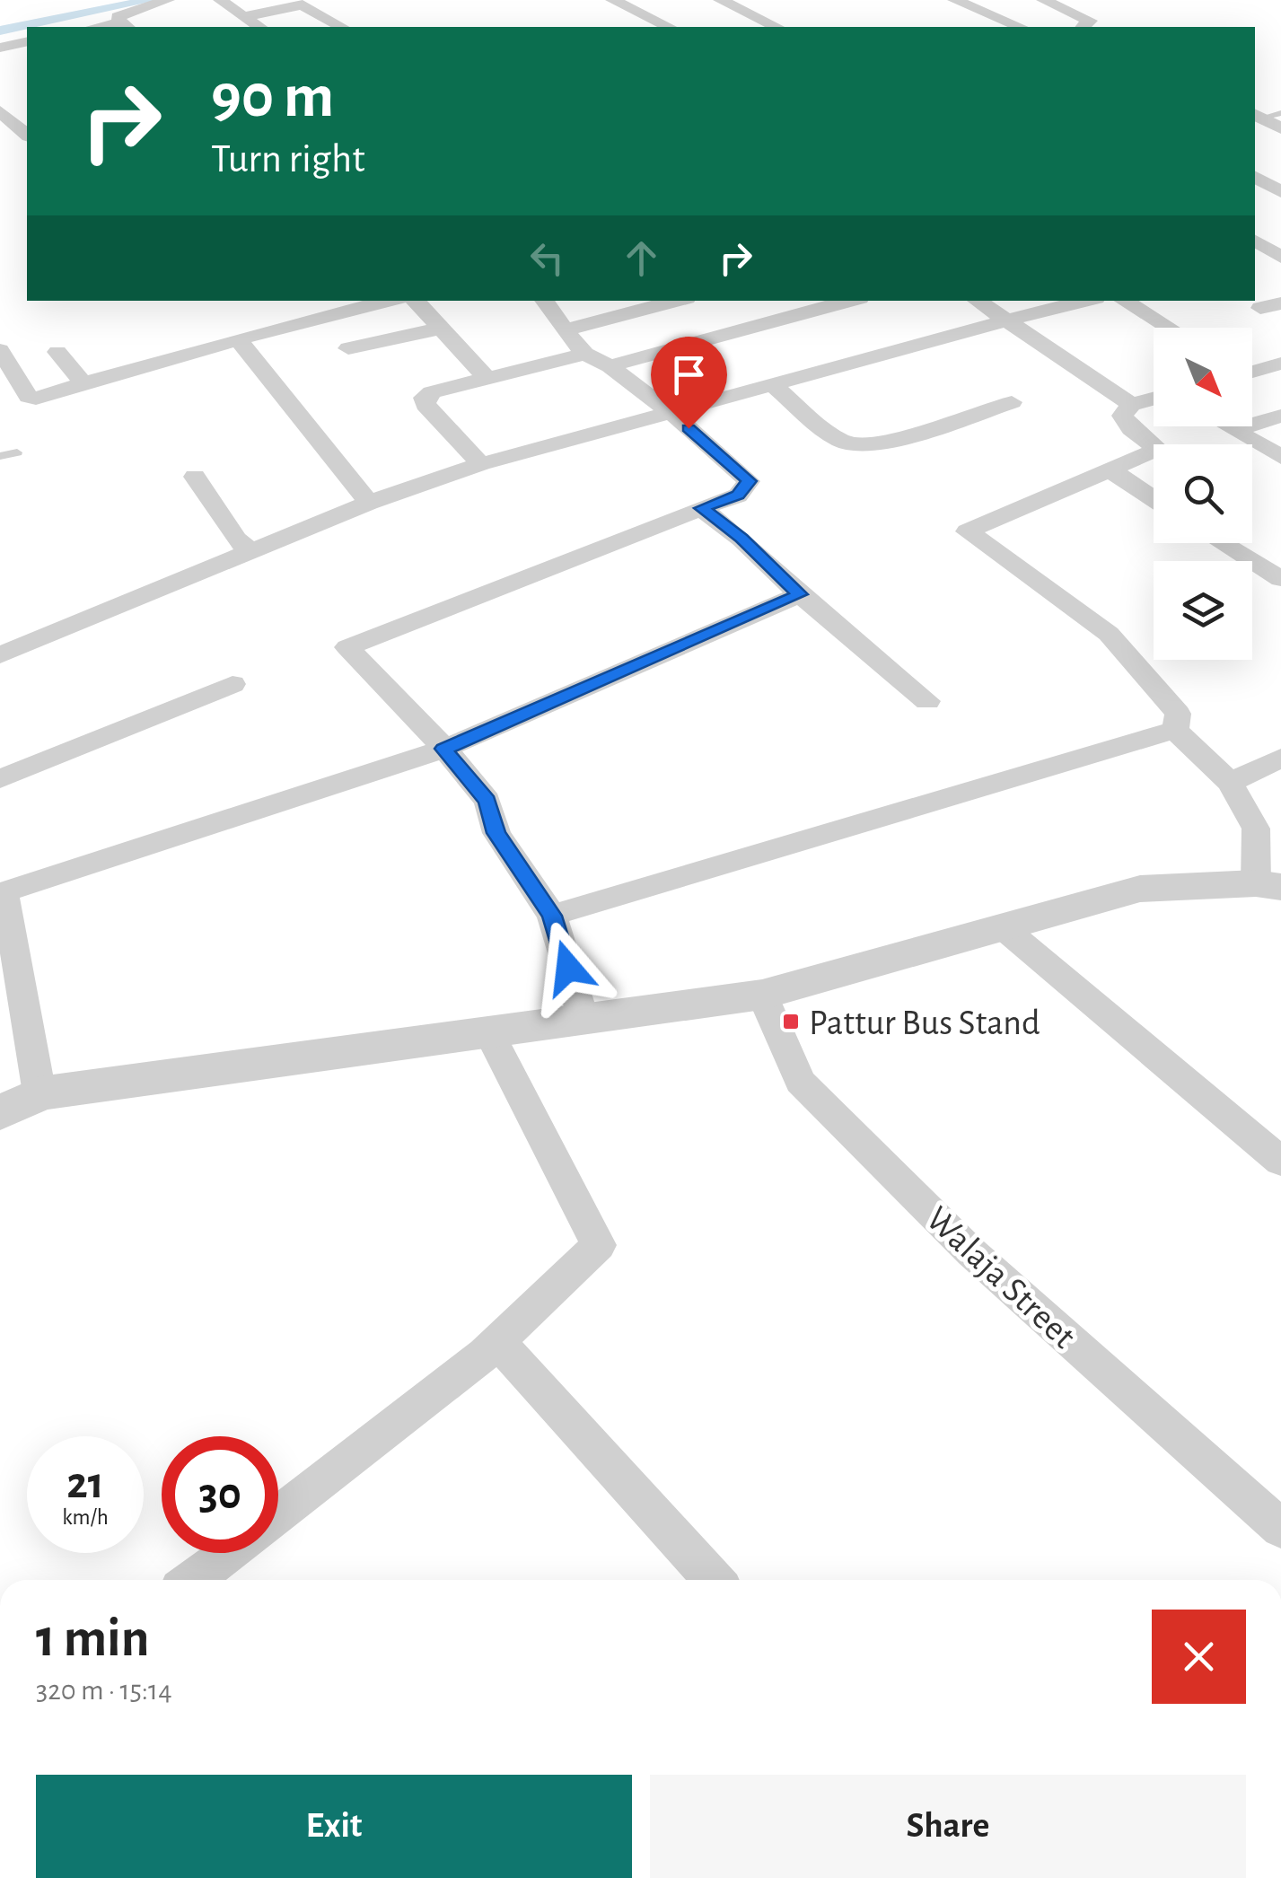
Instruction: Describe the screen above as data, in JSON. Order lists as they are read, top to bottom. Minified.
{"streets":{"street":["Walaja Street"]},"places":{"transit":["Pattur Bus Stand"]},"north":"bottom right","page":{"turn":["90 m","Turn right"],"speed":"21 km/h","limit":"30","heading":["1 min","320 m · 15:14"],"buttons":["Exit","Share"]}}
